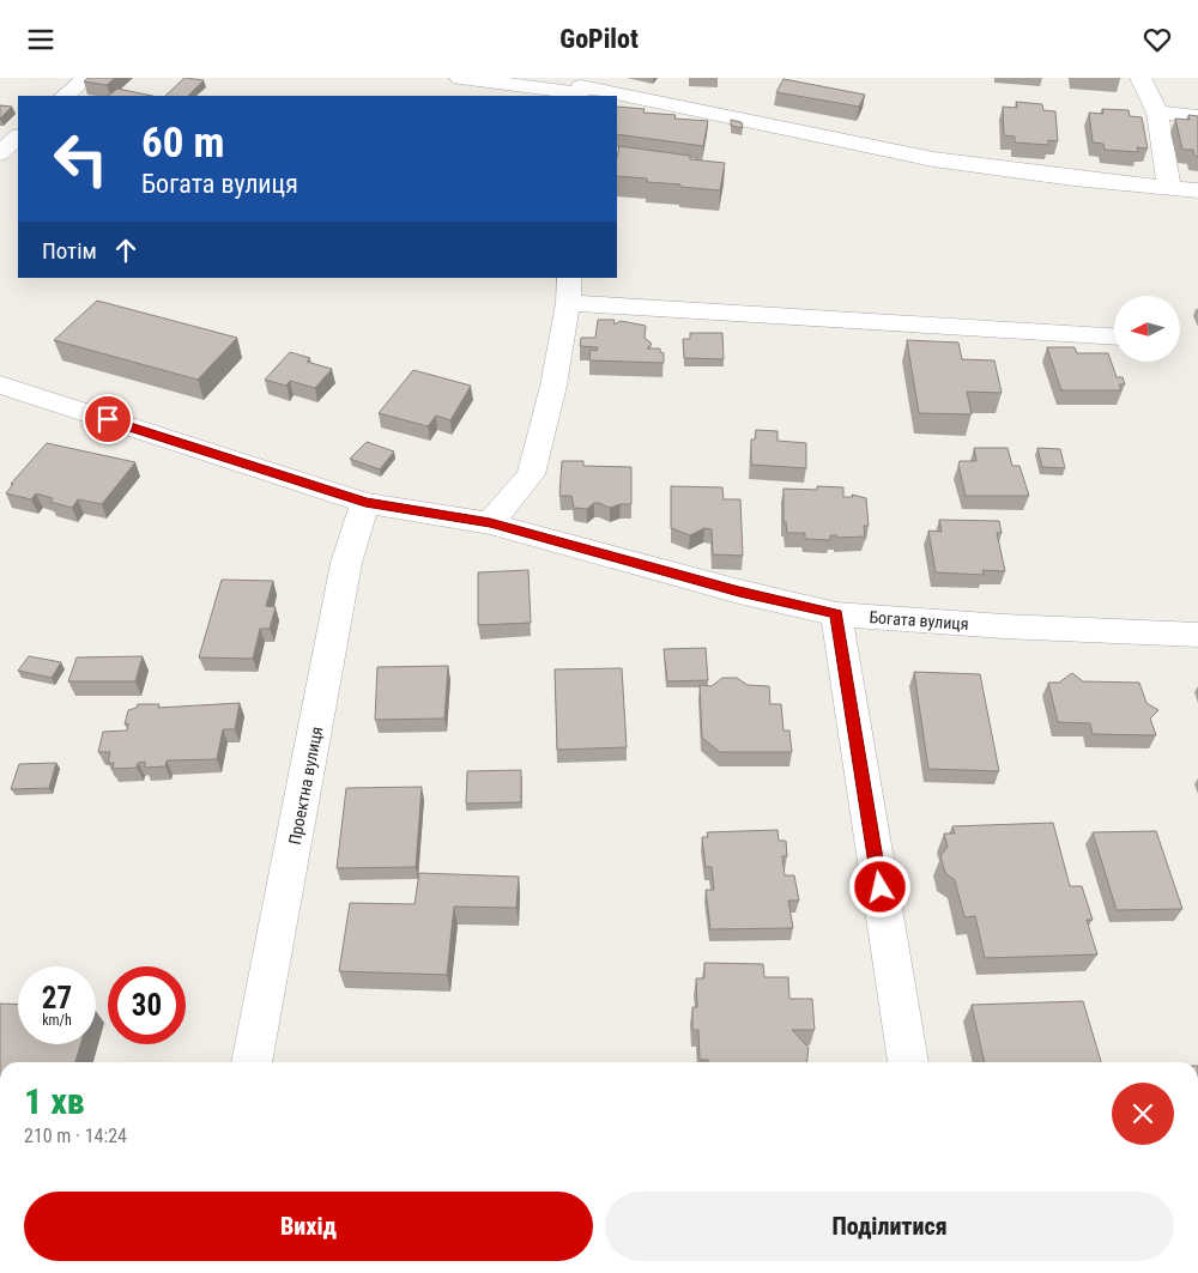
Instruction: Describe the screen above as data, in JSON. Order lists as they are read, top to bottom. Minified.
{"streets":{"street":["Богата вулиця","Проектна вулиця"]},"crossings":[["Богата вулиця","Проектна вулиця"]],"north":"left","page":{"header":"GoPilot","turn":["60 m","Богата вулиця"],"then":"Потім","speed":"27 km/h","limit":"30","heading":["1 хв","210 m · 14:24"],"buttons":["Вихід","Поділитися"]}}
